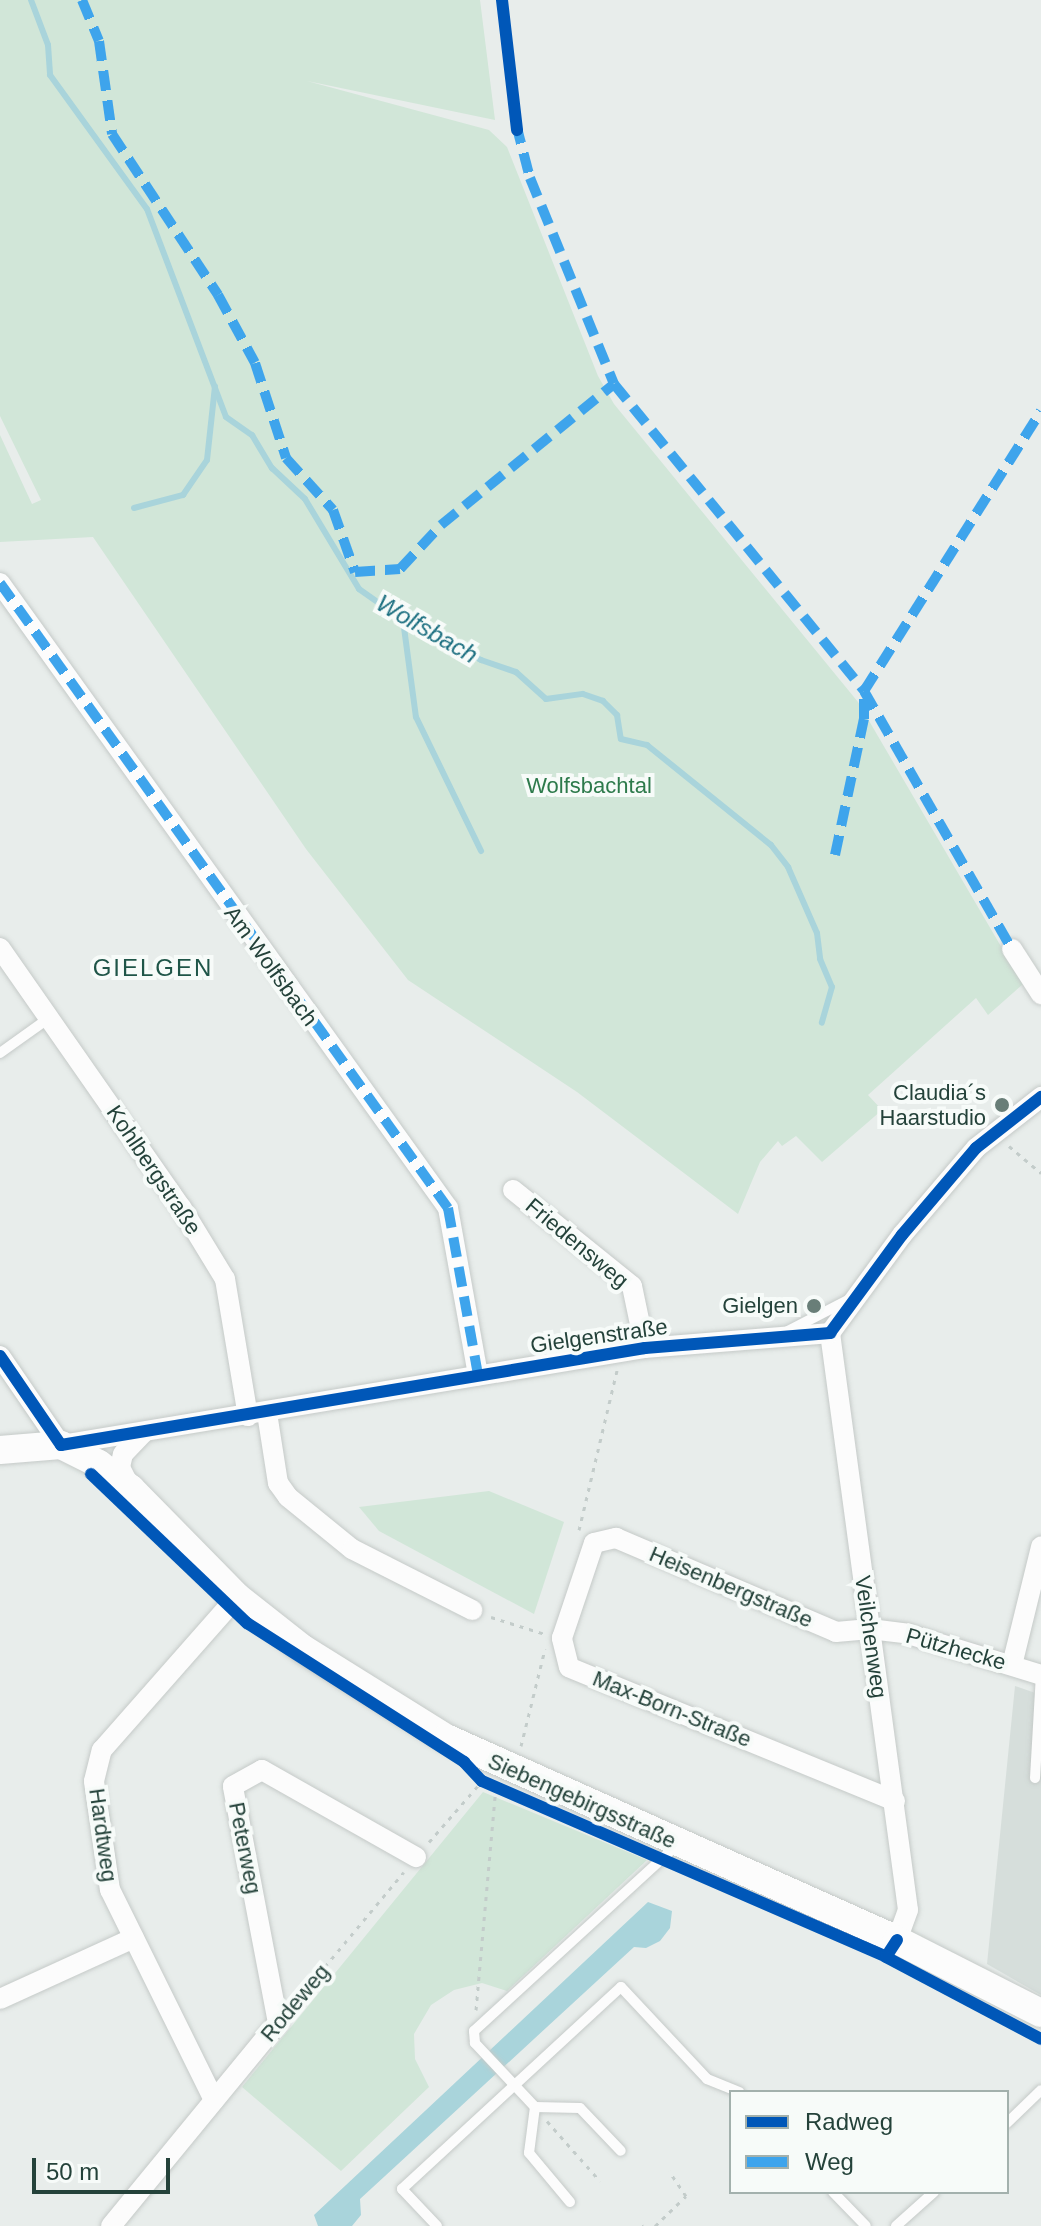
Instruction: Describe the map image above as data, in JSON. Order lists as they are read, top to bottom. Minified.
{"streets":{"main road":["Siebengebirgsstraße"],"street":["Am Wolfsbach","Kohlbergstraße","Friedensweg","Gielgenstraße","Heisenbergstraße","Veilchenweg","Pützhecke","Max-Born-Straße","Hardtweg","Peterweg","Rodeweg"]},"crossings":[["Am Wolfsbach","Gielgenstraße"],["Kohlbergstraße","Gielgenstraße"],["Friedensweg","Gielgenstraße"],["Gielgenstraße","Veilchenweg"],["Gielgenstraße","Siebengebirgsstraße"],["Heisenbergstraße","Veilchenweg"],["Heisenbergstraße","Pützhecke"],["Heisenbergstraße","Max-Born-Straße"],["Veilchenweg","Pützhecke"],["Veilchenweg","Max-Born-Straße"],["Veilchenweg","Siebengebirgsstraße"],["Siebengebirgsstraße","Hardtweg"],["Hardtweg","Rodeweg"],["Peterweg","Rodeweg"]],"districts":["GIELGEN"],"water":["Wolfsbach"],"parks":["Wolfsbachtal"],"places":["Claudia´s Haarstudio","Gielgen"],"legend":["Radweg","Weg"],"scale_bar":"50 m"}
